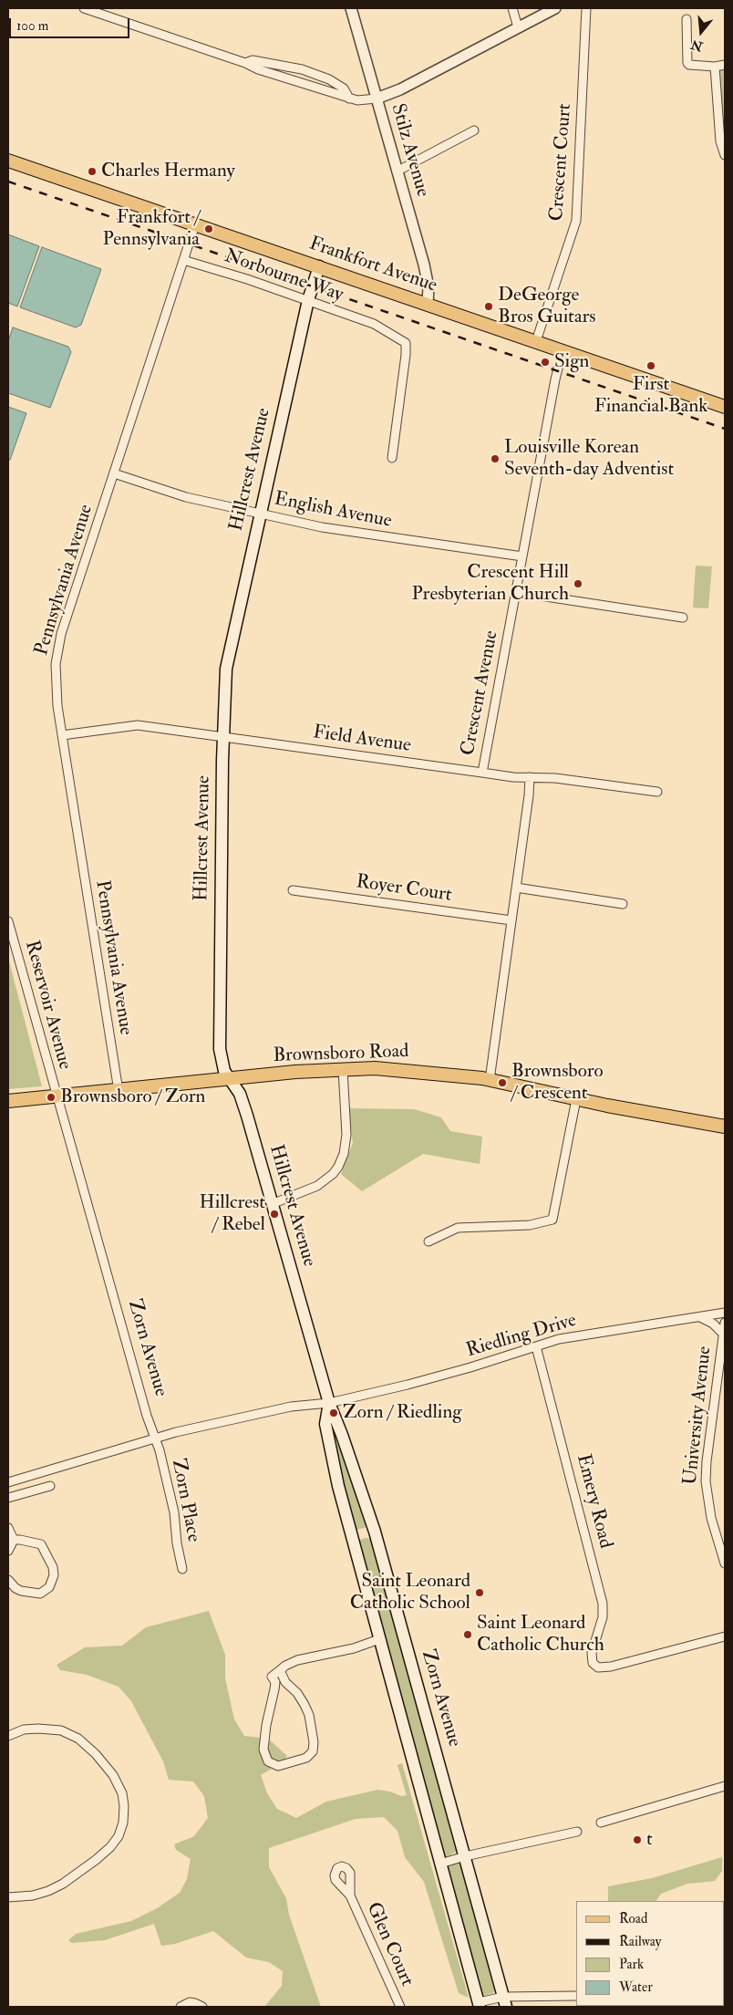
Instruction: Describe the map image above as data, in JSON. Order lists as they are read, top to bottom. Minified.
{"streets":{"main road":["Frankfort Avenue","Hillcrest Avenue","Brownsboro Road","Zorn Avenue"],"street":["Stilz Avenue","Crescent Court","Norbourne Way","English Avenue","Pennsylvania Avenue","Crescent Avenue","Field Avenue","Royer Court","Reservoir Avenue","Riedling Drive","University Avenue","Zorn Place","Emery Road","Glen Court"]},"crossings":[["Stilz Avenue","Frankfort Avenue"],["Crescent Court","Frankfort Avenue"],["Frankfort Avenue","Hillcrest Avenue"],["Frankfort Avenue","Pennsylvania Avenue"],["Frankfort Avenue","Crescent Avenue"],["Norbourne Way","Hillcrest Avenue"],["Norbourne Way","Pennsylvania Avenue"],["Hillcrest Avenue","English Avenue"],["Hillcrest Avenue","Field Avenue"],["Hillcrest Avenue","Brownsboro Road"],["Hillcrest Avenue","Riedling Drive"],["Hillcrest Avenue","Zorn Avenue"],["English Avenue","Pennsylvania Avenue"],["English Avenue","Crescent Avenue"],["Pennsylvania Avenue","Field Avenue"],["Pennsylvania Avenue","Brownsboro Road"],["Crescent Avenue","Field Avenue"],["Reservoir Avenue","Brownsboro Road"],["Reservoir Avenue","Zorn Avenue"],["Brownsboro Road","Zorn Avenue"],["Riedling Drive","Zorn Avenue"],["Riedling Drive","Emery Road"],["Zorn Avenue","Zorn Place"]],"places":["Charles Hermany","Frankfort / Pennsylvania","DeGeorge Bros Guitars","Sign","First Financial Bank","Louisville Korean Seventh-day Adventist","Crescent Hill Presbyterian Church","Brownsboro / Crescent","Brownsboro / Zorn","Hillcrest / Rebel","Zorn / Riedling","Saint Leonard Catholic School","Saint Leonard Catholic Church","t"],"legend":["Road","Railway","Park","Water"],"scale_bar":"100 m","north":"bottom"}
